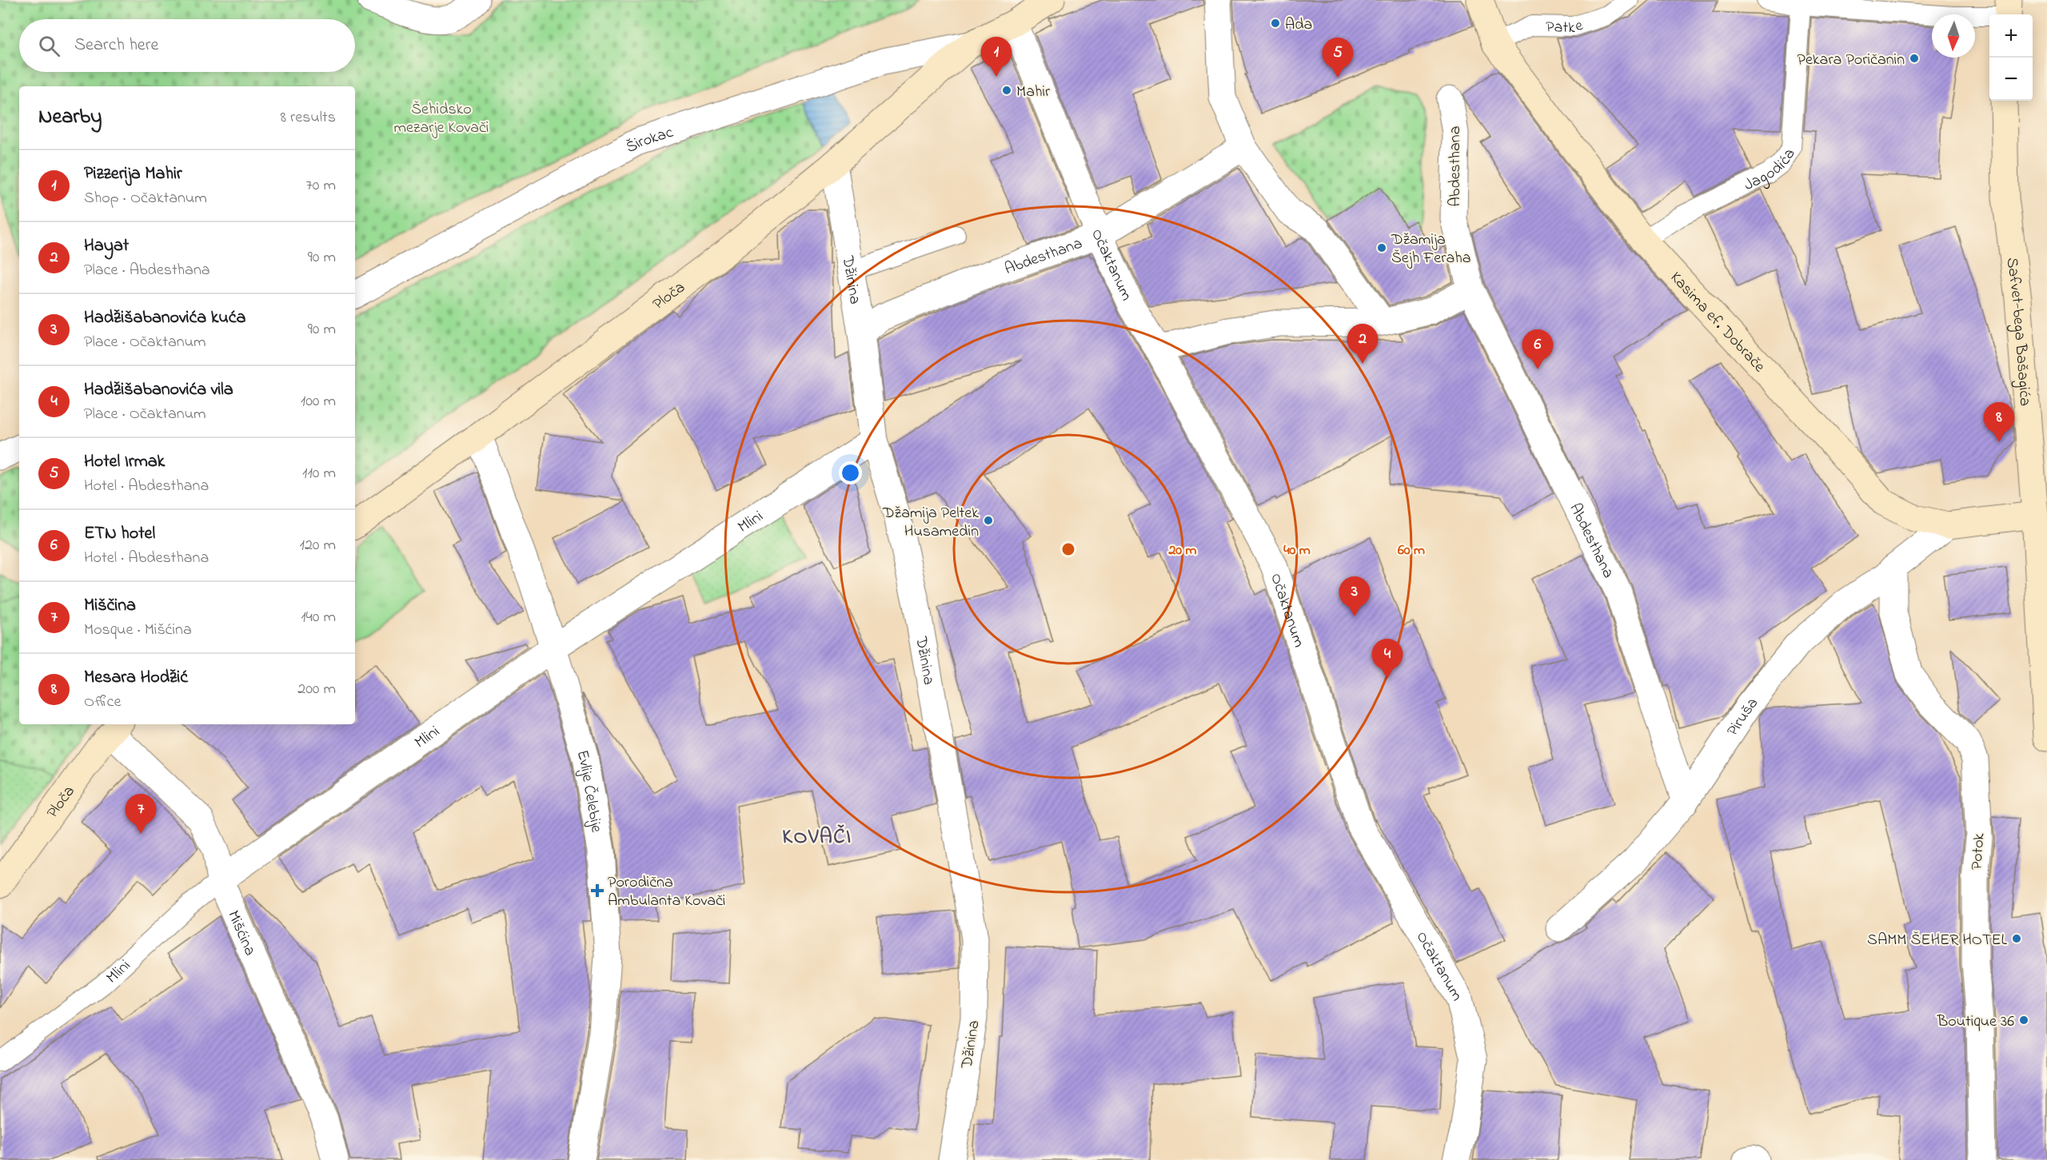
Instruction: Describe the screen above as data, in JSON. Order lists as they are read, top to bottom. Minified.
{"streets":{"street":["Širokac","Abdesthana","Očaktanum","Džinina","Ploča","Kasima ef. Dobrače","Safvet-bega Bašagića","Mlini","Piruša","Evlije Čelebije","Potok","Mišćina"],"lane":["Patke","Jagodića"]},"crossings":[["Patke","Kasima ef. Dobrače"],["Širokac","Ploča"],["Jagodića","Kasima ef. Dobrače"],["Abdesthana","Očaktanum"],["Abdesthana","Džinina"],["Abdesthana","Piruša"],["Džinina","Ploča"],["Džinina","Mlini"],["Ploča","Evlije Čelebije"],["Ploča","Mišćina"],["Kasima ef. Dobrače","Safvet-bega Bašagića"],["Kasima ef. Dobrače","Piruša"],["Mlini","Evlije Čelebije"],["Mlini","Mišćina"],["Piruša","Potok"]],"districts":["KOVAČI"],"parks":["Šehidsko mezarje Kovači"],"places":{"other":["Ada","Pekara Poričanin","Mahir","Džamija Šejh Feraha","Džamija Peltek Husamedin","SAMM ŠEHER HOTEL","Boutique 36"],"health":["Porodična Ambulanta Kovači"]},"north":"bottom","page":{"map_buttons":["+","−"],"search":"Search here","pins":["1","5","2","6","8","3","4","7"],"heading":["Nearby","8 results"],"list":[{"mark":"1","name":"Pizzerija Mahir","note":"Shop · Očaktanum","value":"70 m"},{"mark":"2","name":"Hayat","note":"Place · Abdesthana","value":"90 m"},{"mark":"3","name":"Hadžišabanovića kuća","note":"Place · Očaktanum","value":"90 m"},{"mark":"4","name":"Hadžišabanovića vila","note":"Place · Očaktanum","value":"100 m"},{"mark":"5","name":"Hotel Irmak","note":"Hotel · Abdesthana","value":"110 m"},{"mark":"6","name":"ETN hotel","note":"Hotel · Abdesthana","value":"120 m"},{"mark":"7","name":"Miščina","note":"Mosque · Mišćina","value":"140 m"},{"mark":"8","name":"Mesara Hodžić","note":"Office","value":"200 m"}]},"rings":["20 m","40 m","60 m"]}
